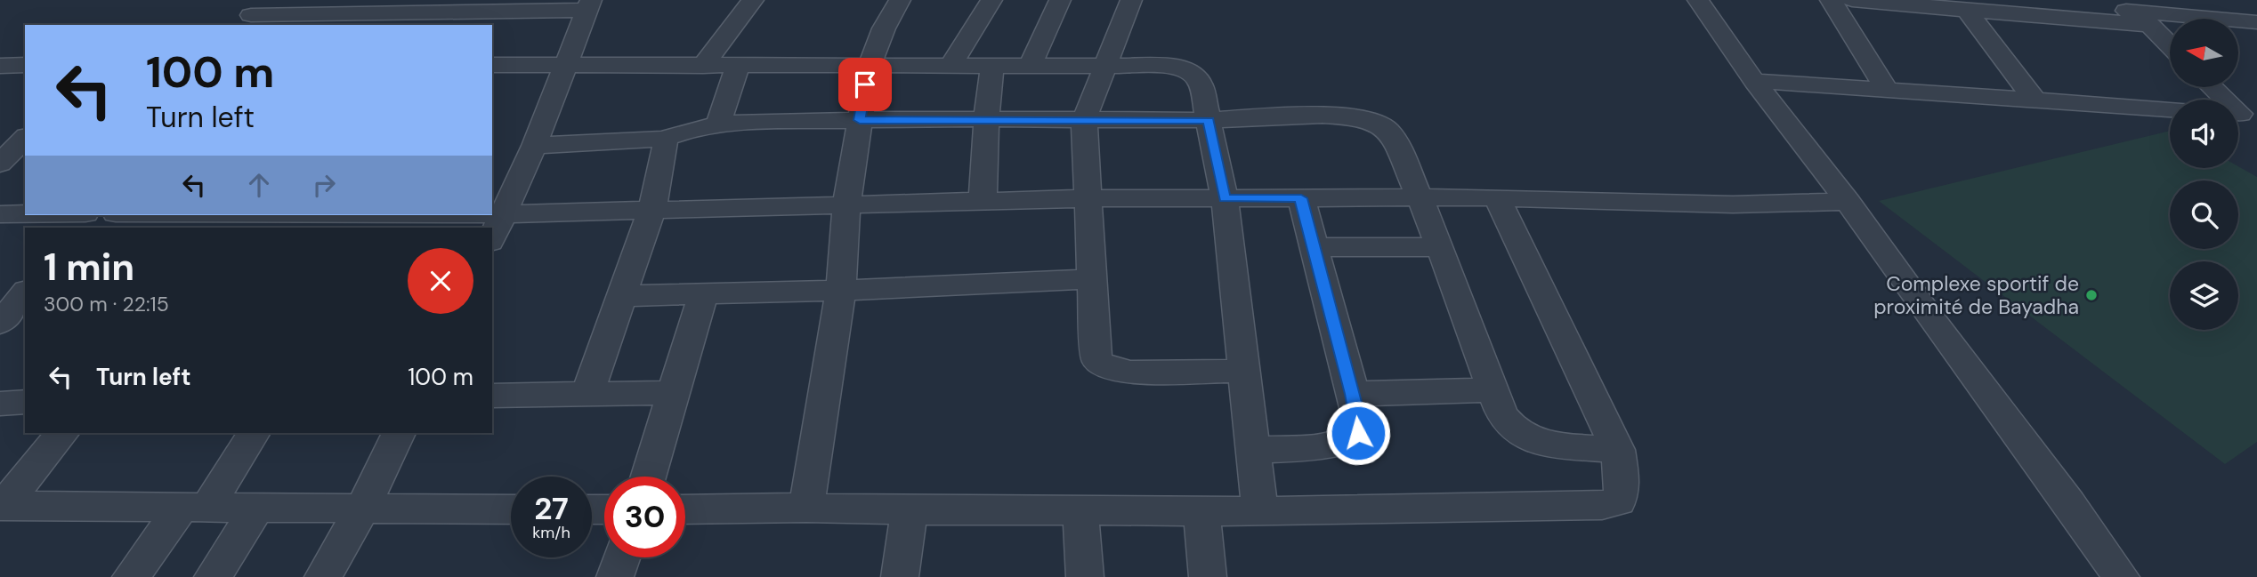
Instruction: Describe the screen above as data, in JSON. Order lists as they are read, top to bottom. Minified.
{"places":["Complexe sportif de proximité de Bayadha"],"north":"left","page":{"turn":["100 m","Turn left"],"heading":["1 min","300 m · 22:15"],"list":[{"name":"Turn left","value":"100 m"}],"speed":"27 km/h","limit":"30"}}
